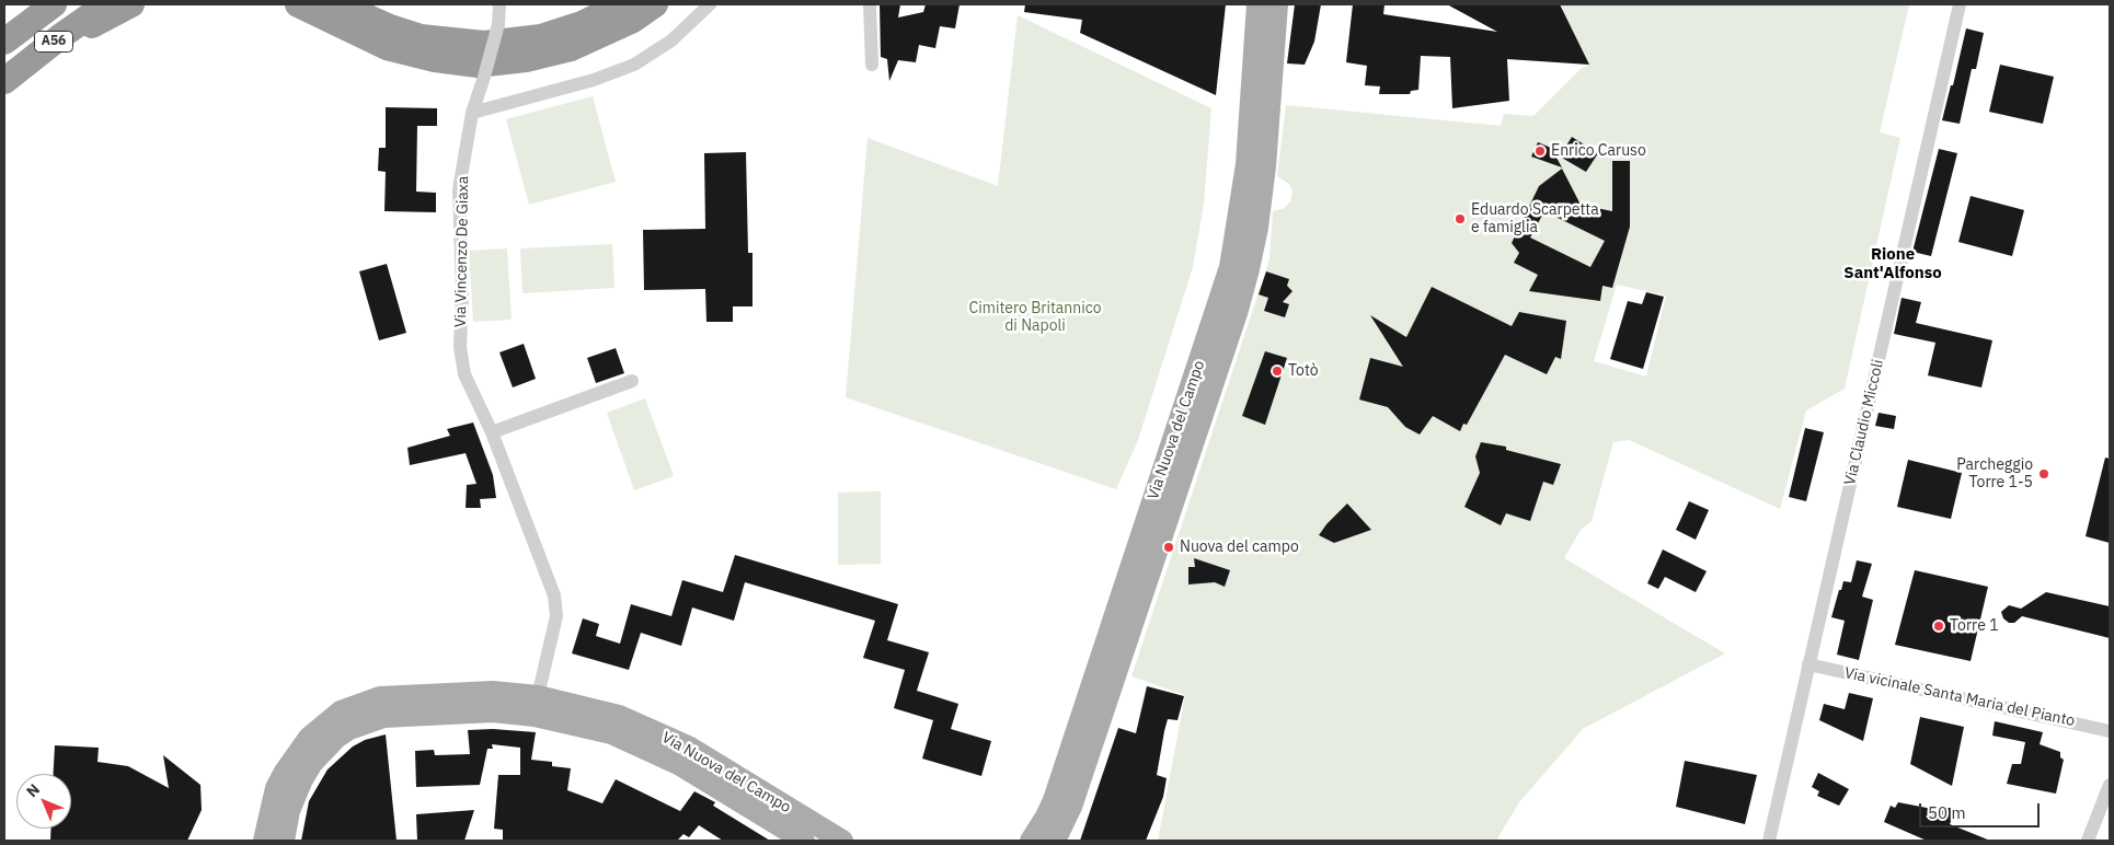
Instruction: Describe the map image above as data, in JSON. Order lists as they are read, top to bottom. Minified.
{"streets":{"highway":["A56"],"main road":["Via Nuova del Campo"],"street":["Via Vincenzo De Giaxa","Via Claudio Miccoli","Via vicinale Santa Maria del Pianto"]},"crossings":[["Via Vincenzo De Giaxa","Via Nuova del Campo"],["Via Claudio Miccoli","Via vicinale Santa Maria del Pianto"]],"districts":["Rione Sant'Alfonso"],"parks":["Cimitero Britannico di Napoli"],"places":["Enrico Caruso","Eduardo Scarpetta e famiglia","Totò","Parcheggio Torre 1-5","Nuova del campo","Torre 1"],"scale_bar":"50 m","north":"top left"}
